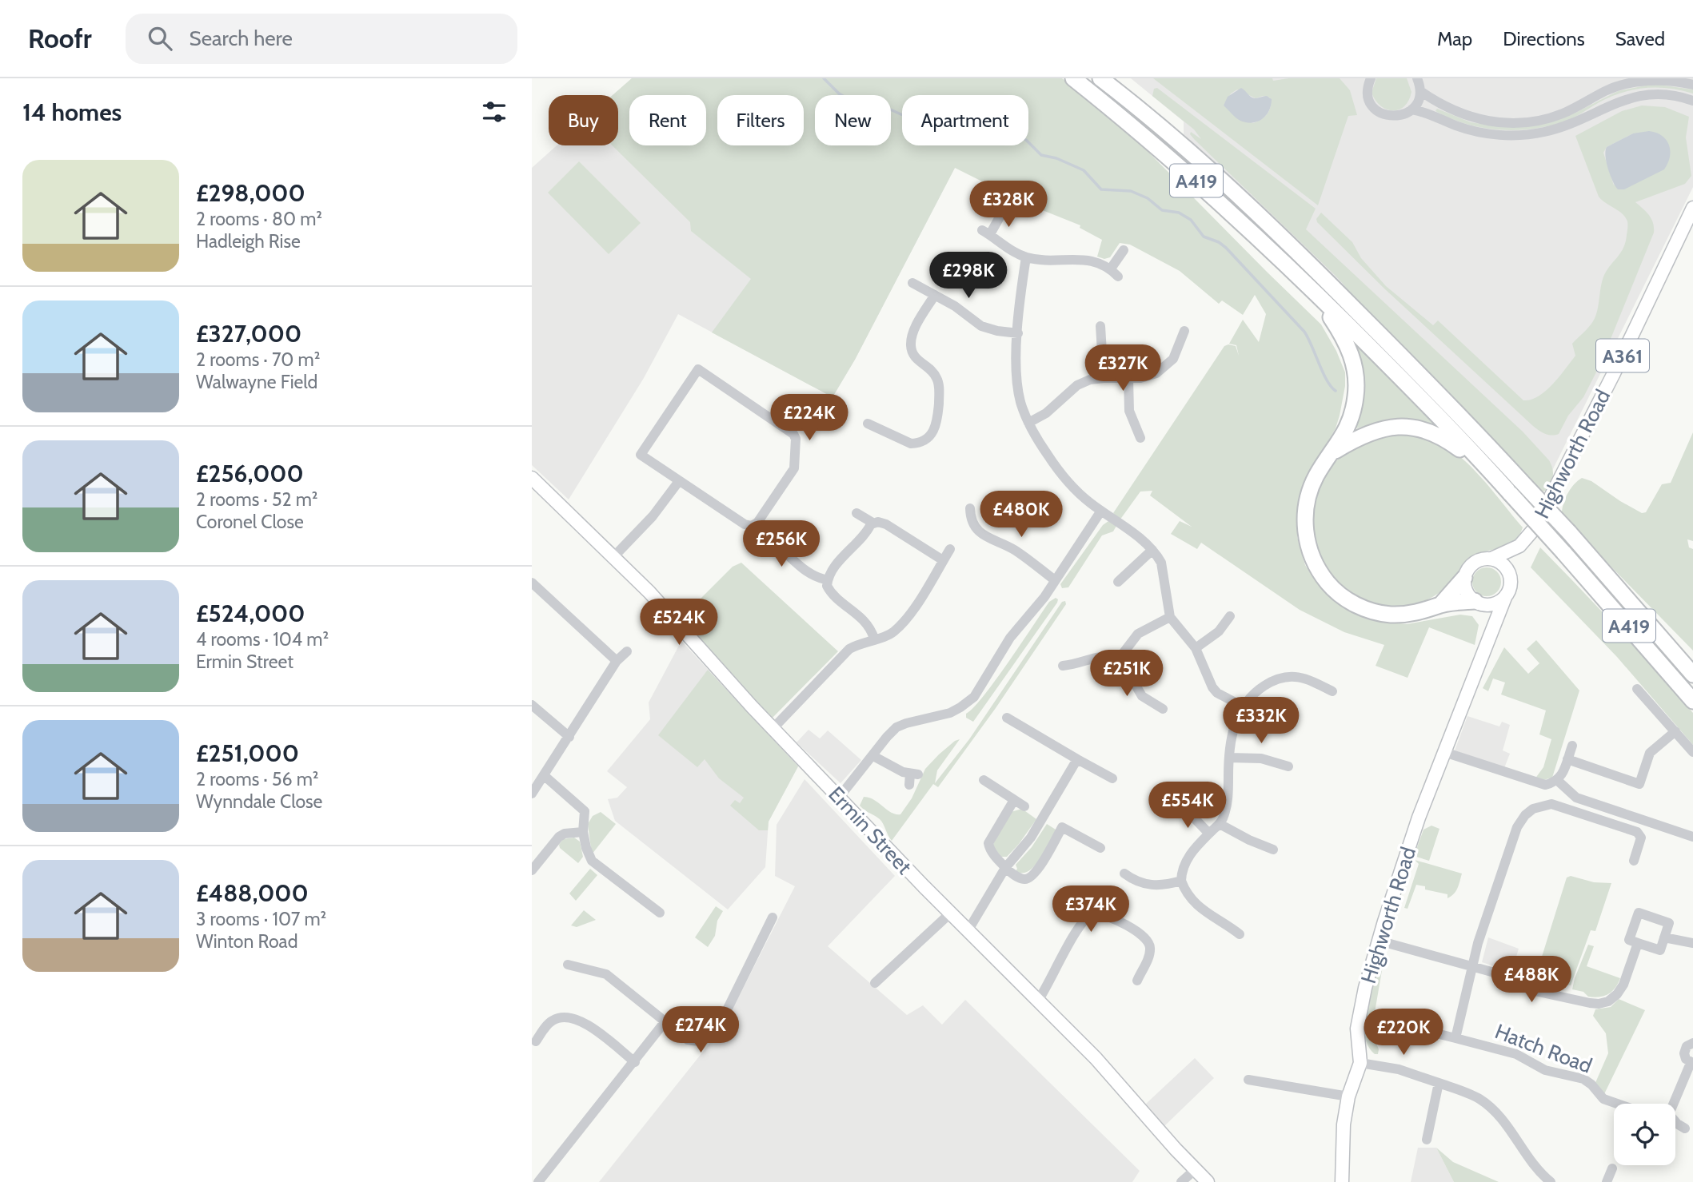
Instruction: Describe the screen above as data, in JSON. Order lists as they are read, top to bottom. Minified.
{"streets":{"highway":["A419"],"main road":["A361","Highworth Road","Ermin Street"],"street":["Hatch Road"]},"crossings":[["A419","Highworth Road"]],"page":{"header":"Roofr","search":"Search here","nav":["Map","Directions","Saved"],"heading":"14 homes","chip":["Buy","Rent","Filters","New","Apartment"],"list":[{"name":"£298,000","note":"2 rooms · 80 m² · Hadleigh Rise"},{"name":"£327,000","note":"2 rooms · 70 m² · Walwayne Field"},{"name":"£256,000","note":"2 rooms · 52 m² · Coronel Close"},{"name":"£524,000","note":"4 rooms · 104 m² · Ermin Street"},{"name":"£251,000","note":"2 rooms · 56 m² · Wynndale Close"},{"name":"£488,000","note":"3 rooms · 107 m² · Winton Road"}],"price":["£328K","£298K","£327K","£224K","£480K","£256K","£524K","£251K","£332K","£554K","£374K","£488K","£274K","£220K"]}}
